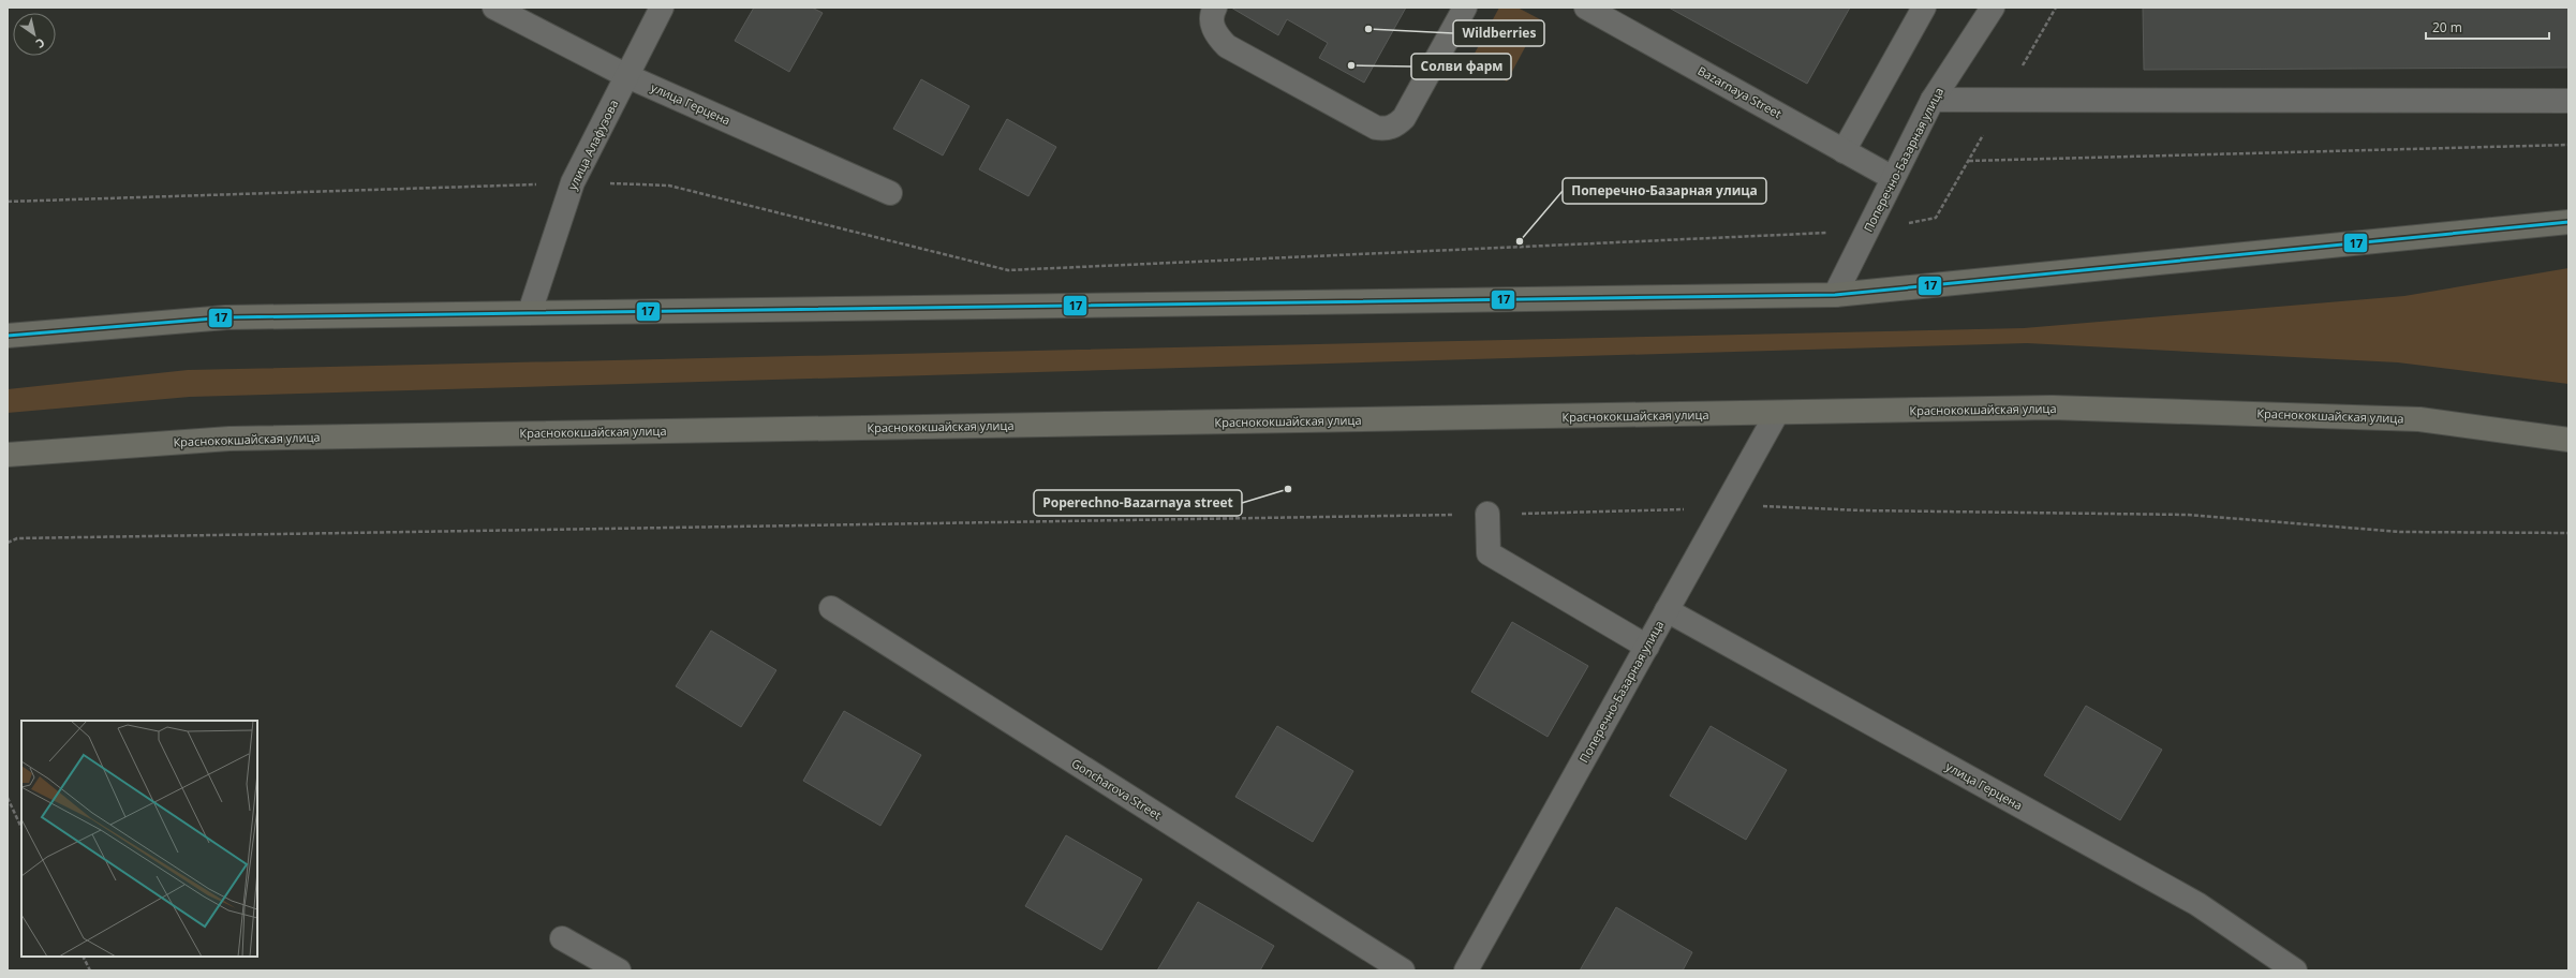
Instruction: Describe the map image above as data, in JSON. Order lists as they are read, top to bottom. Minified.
{"streets":{"main road":["Краснококшайская улица"],"street":["Bazarnaya Street","улица Герцена","улица Алафузова","Поперечно-Базарная улица","Goncharova Street"]},"crossings":[["Bazarnaya Street","Поперечно-Базарная улица"],["улица Герцена","улица Алафузова"],["улица Герцена","Поперечно-Базарная улица"],["Поперечно-Базарная улица","Краснококшайская улица"]],"places":["Wildberries","Солви фарм","Поперечно-Базарная улица","Poperechno-Bazarnaya street"],"lines":["transit line 17"],"scale_bar":"20 m","north":"bottom right"}
